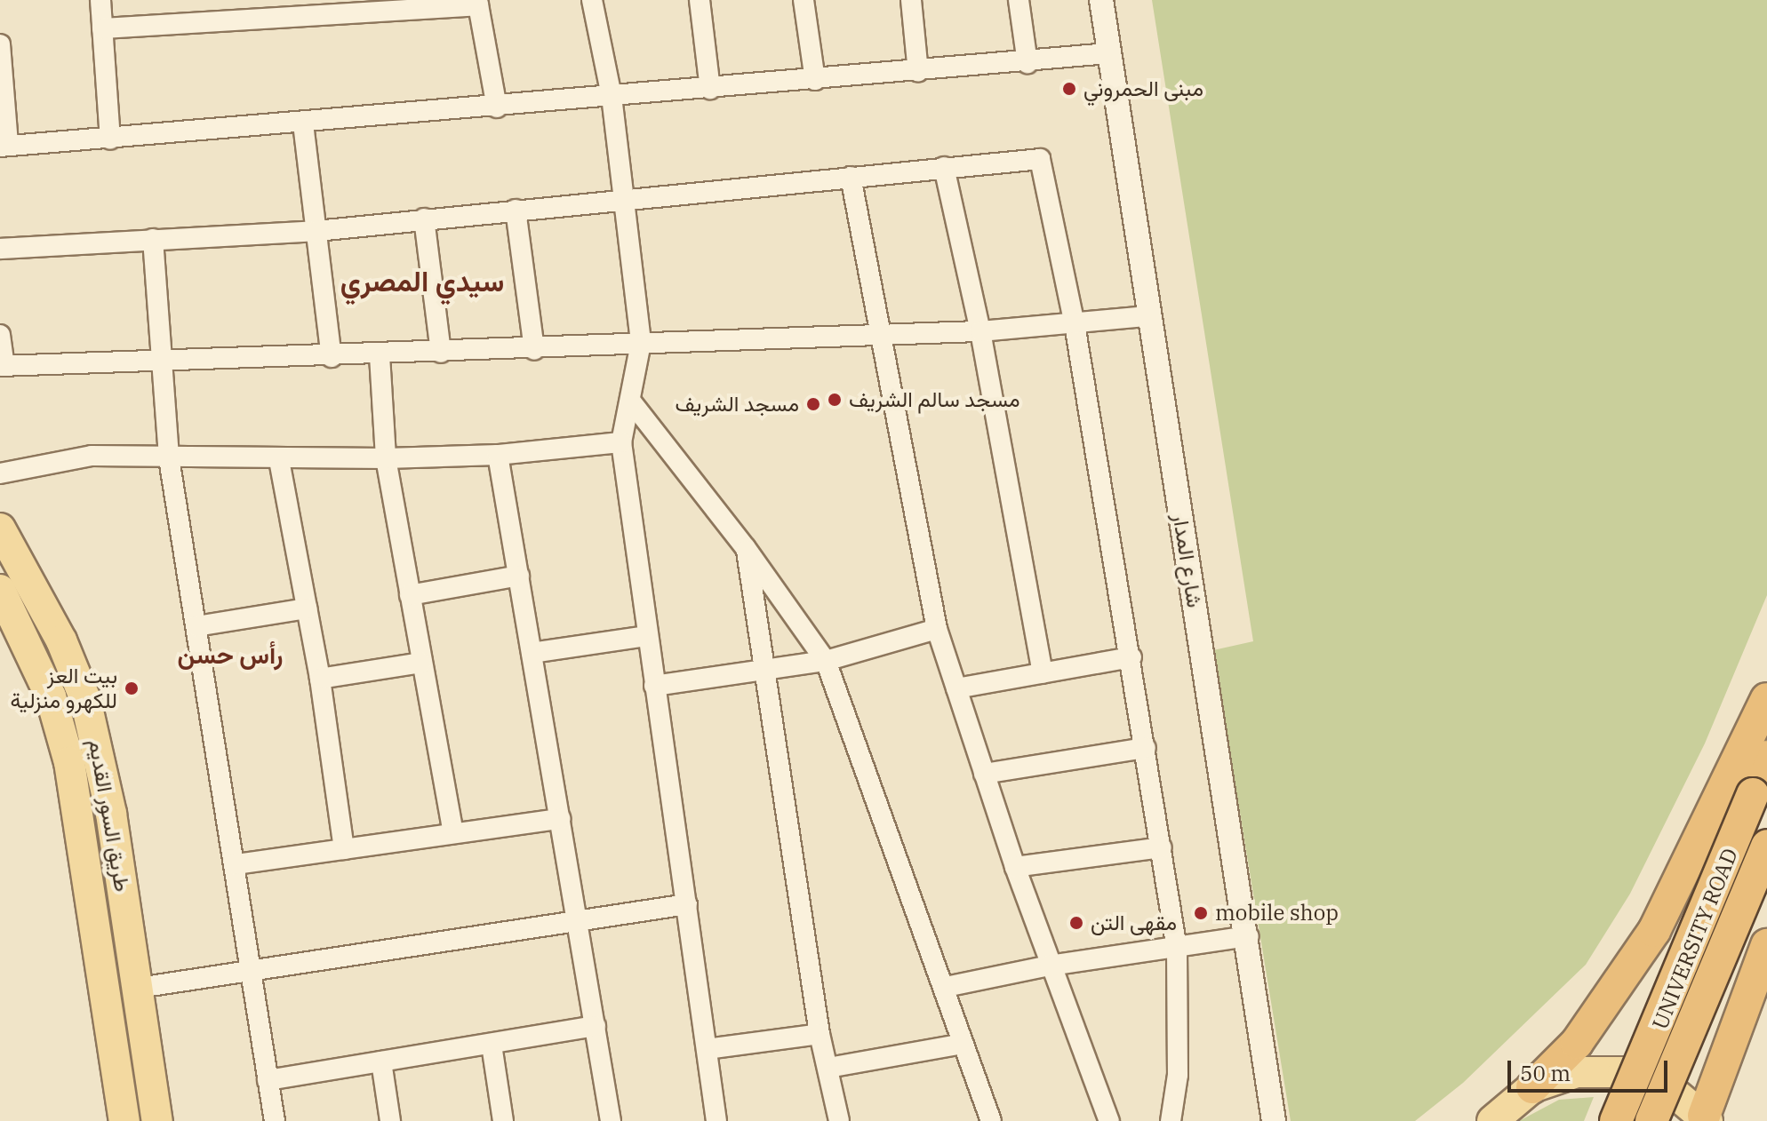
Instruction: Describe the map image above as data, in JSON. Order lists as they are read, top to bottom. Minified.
{"streets":{"highway":["UNIVERSITY ROAD"],"main road":["طريق السور القديم"],"street":["شارع المدار"]},"districts":["سيدي المصري","رأس حسن"],"places":["مبنى الحمروني","مسجد سالم الشريف","مسجد الشريف","بيت العز للكهرو منزلية","mobile shop","مقهى التن"],"scale_bar":"50 m"}
